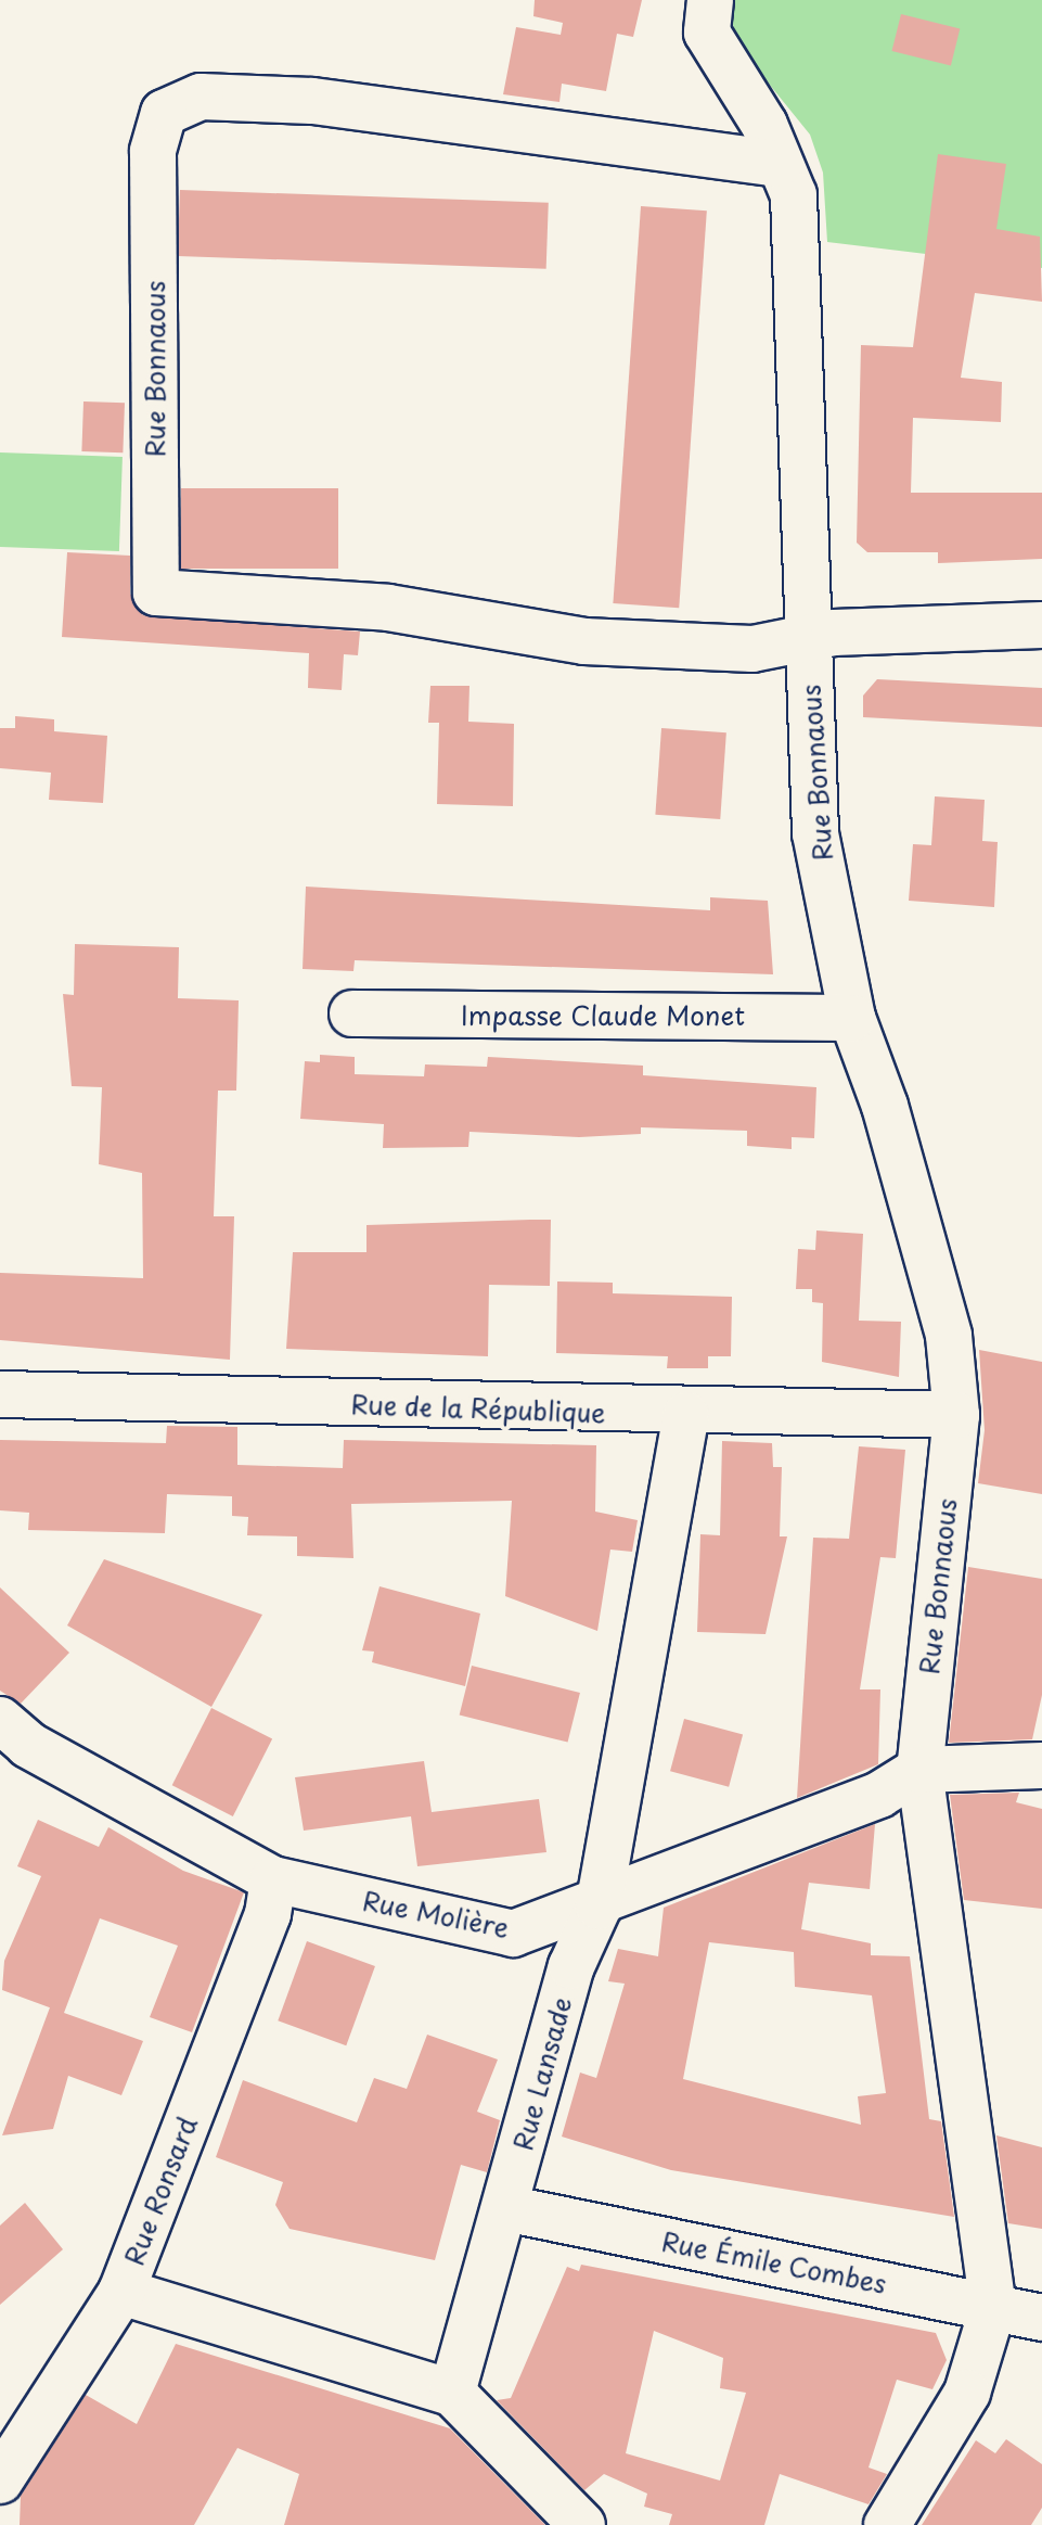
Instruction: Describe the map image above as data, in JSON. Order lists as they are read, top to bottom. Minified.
{"streets":{"street":["Rue Bonnaous","Impasse Claude Monet","Rue de la République","Rue Molière","Rue Lansade","Rue Ronsard","Rue Émile Combes"]},"crossings":[["Rue Bonnaous","Impasse Claude Monet"],["Rue Bonnaous","Rue de la République"],["Rue Bonnaous","Rue Molière"],["Rue Bonnaous","Rue Émile Combes"],["Rue de la République","Rue Lansade"],["Rue Molière","Rue Lansade"],["Rue Molière","Rue Ronsard"],["Rue Lansade","Rue Émile Combes"]]}
